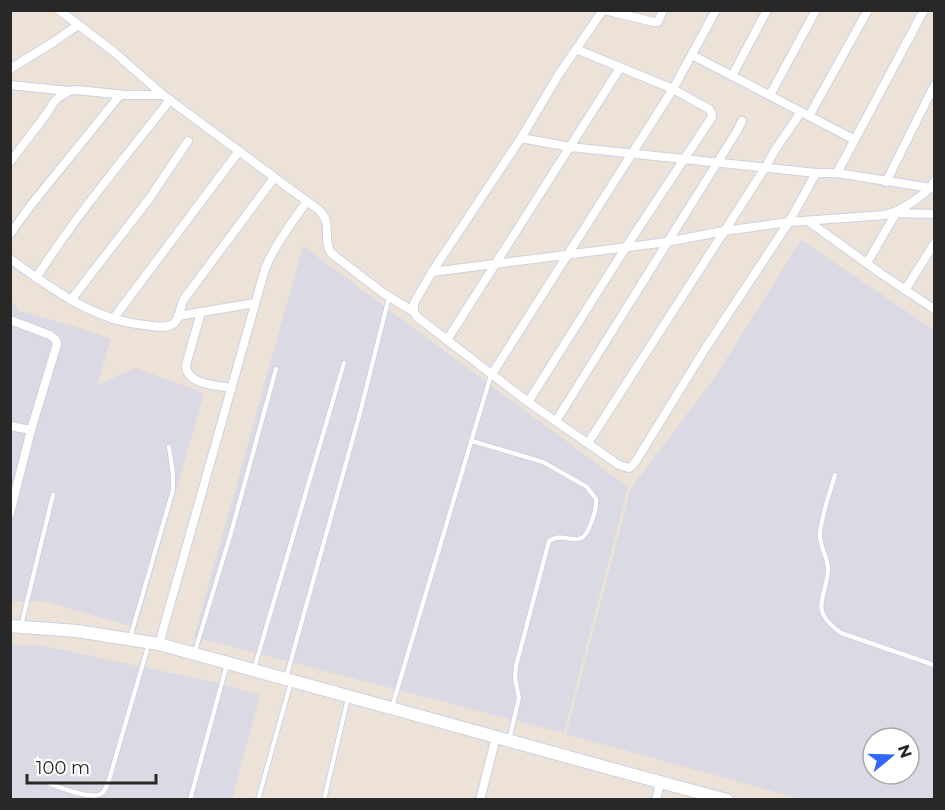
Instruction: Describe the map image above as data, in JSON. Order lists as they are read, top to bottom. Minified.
{"scale_bar":"100 m","north":"right"}
